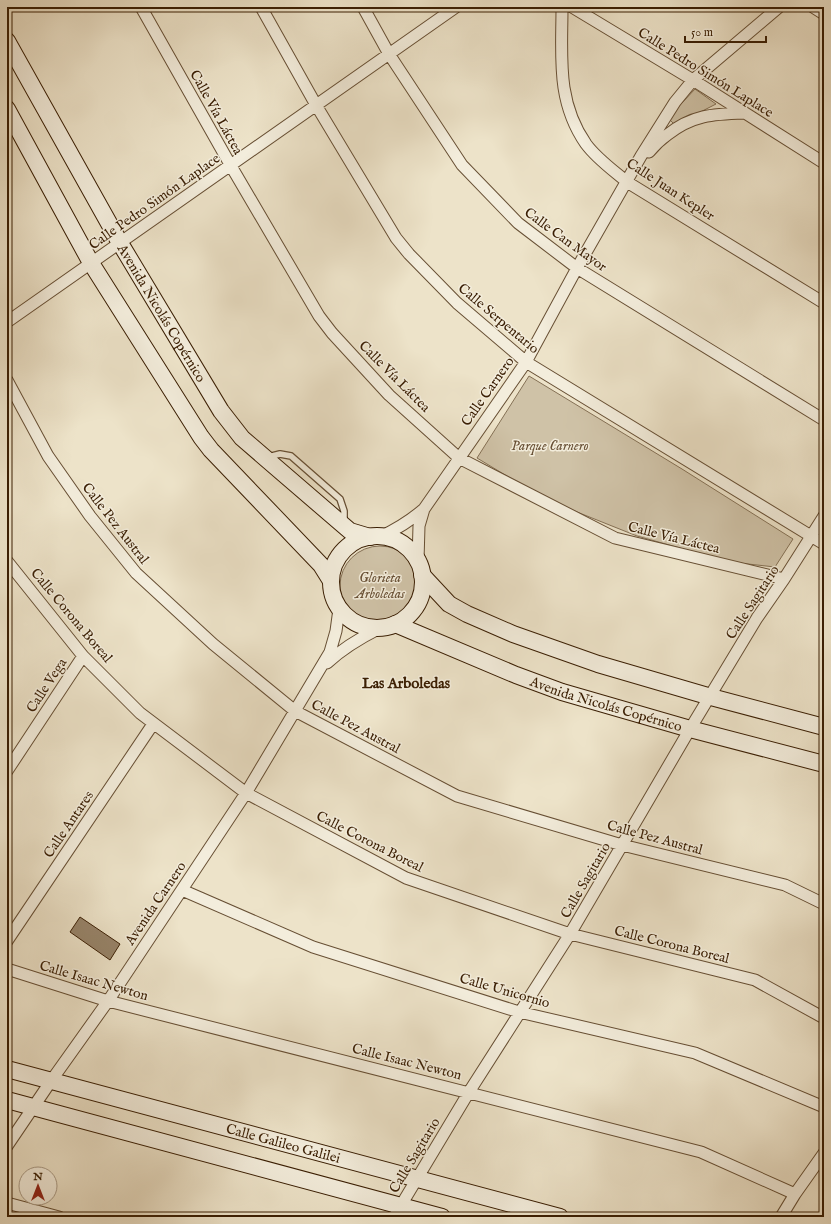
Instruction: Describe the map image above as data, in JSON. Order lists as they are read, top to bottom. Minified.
{"streets":{"main road":["Avenida Nicolás Copérnico","Calle Galileo Galilei"],"street":["Calle Pedro Simón Laplace","Calle Vía Láctea","Calle Juan Kepler","Calle Can Mayor","Calle Serpentario","Calle Carnero","Calle Pez Austral","Calle Sagitario","Calle Corona Boreal","Calle Vega","Calle Antares","Avenida Carnero","Calle Isaac Newton","Calle Unicornio"]},"crossings":[["Calle Pedro Simón Laplace","Calle Vía Láctea"],["Calle Pedro Simón Laplace","Calle Can Mayor"],["Calle Pedro Simón Laplace","Avenida Nicolás Copérnico"],["Calle Pedro Simón Laplace","Calle Serpentario"],["Calle Pedro Simón Laplace","Calle Carnero"],["Calle Vía Láctea","Calle Carnero"],["Calle Vía Láctea","Calle Sagitario"],["Calle Juan Kepler","Calle Carnero"],["Calle Can Mayor","Calle Carnero"],["Avenida Nicolás Copérnico","Calle Carnero"],["Avenida Nicolás Copérnico","Calle Sagitario"],["Avenida Nicolás Copérnico","Avenida Carnero"],["Calle Serpentario","Calle Carnero"],["Calle Serpentario","Calle Sagitario"],["Calle Carnero","Avenida Carnero"],["Calle Pez Austral","Calle Sagitario"],["Calle Pez Austral","Avenida Carnero"],["Calle Sagitario","Calle Corona Boreal"],["Calle Sagitario","Calle Isaac Newton"],["Calle Sagitario","Calle Unicornio"],["Calle Sagitario","Calle Galileo Galilei"],["Calle Corona Boreal","Calle Vega"],["Calle Corona Boreal","Calle Antares"],["Calle Corona Boreal","Avenida Carnero"],["Avenida Carnero","Calle Isaac Newton"],["Avenida Carnero","Calle Unicornio"],["Avenida Carnero","Calle Galileo Galilei"]],"districts":["Las Arboledas"],"parks":["Parque Carnero","Glorieta Arboledas"],"scale_bar":"50 m","north":"top"}
